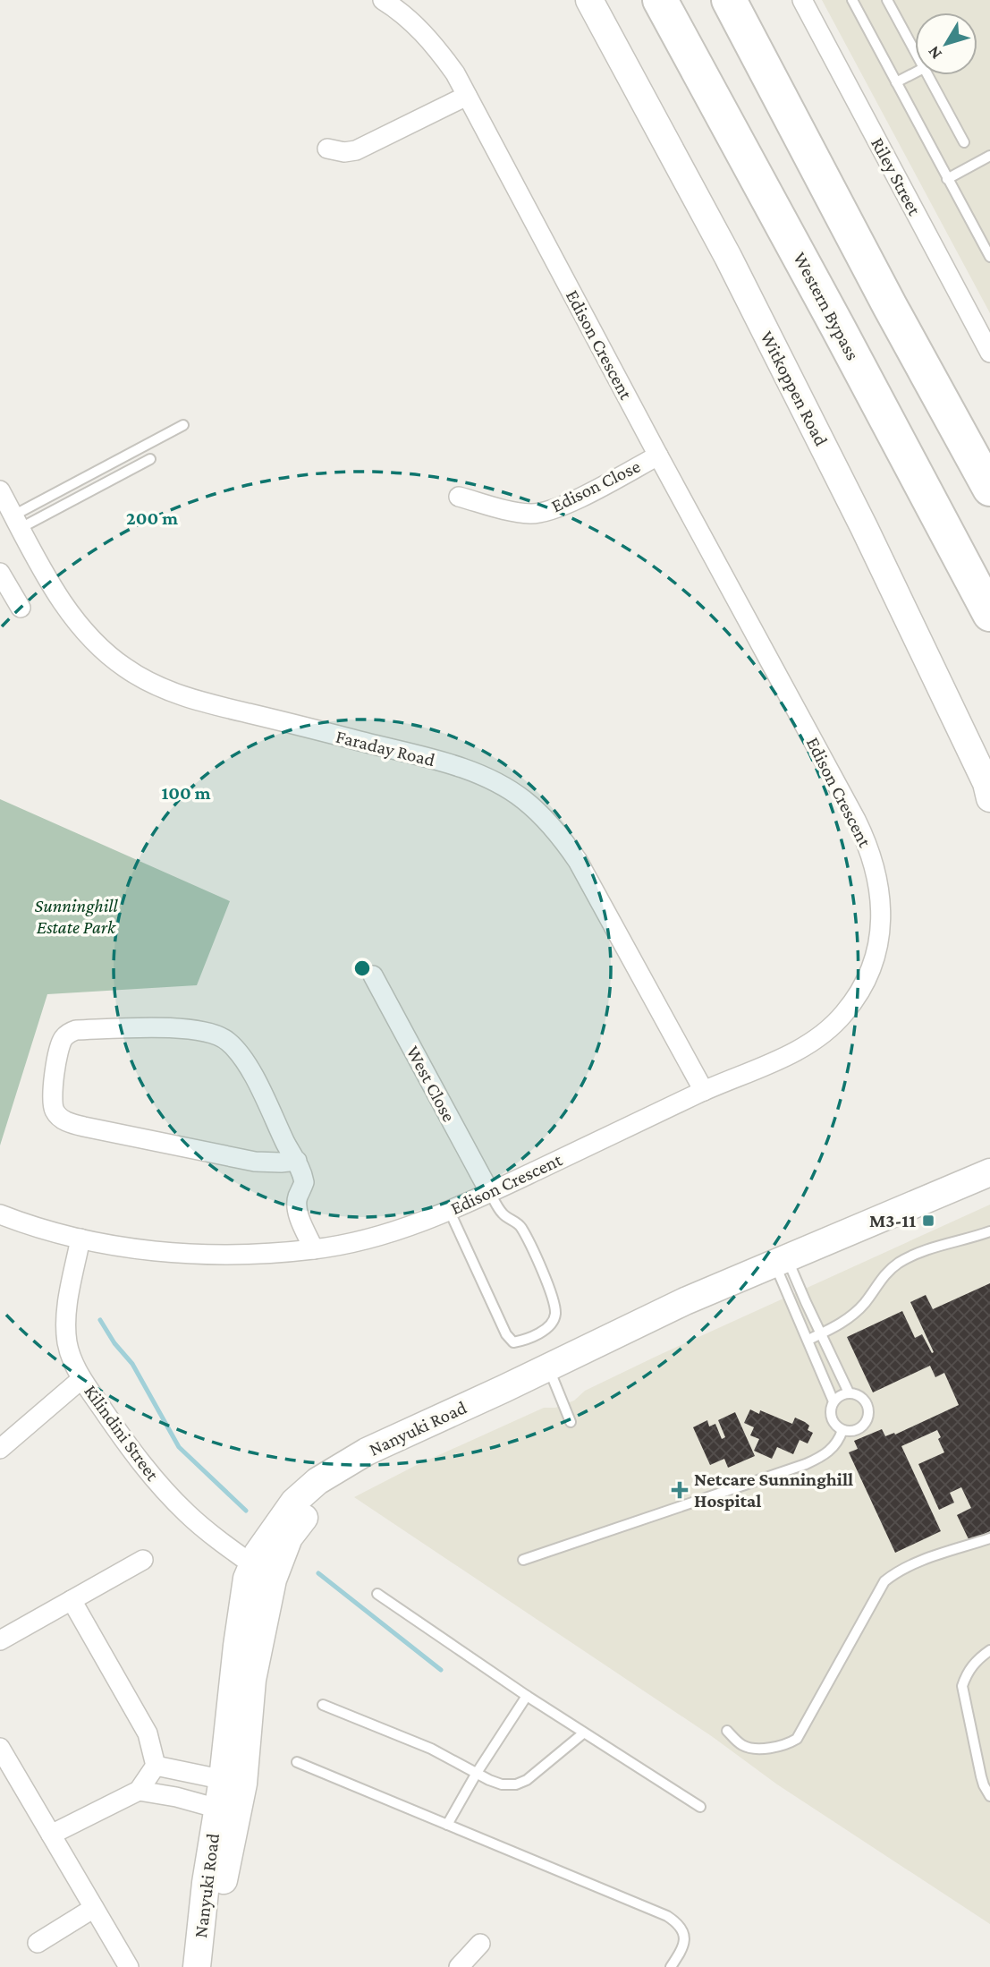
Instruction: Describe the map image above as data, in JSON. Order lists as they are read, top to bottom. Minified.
{"streets":{"highway":["Western Bypass"],"main road":["Witkoppen Road","Nanyuki Road"],"street":["Riley Street","Edison Crescent","Edison Close","Faraday Road","West Close","Kilindini Street"]},"crossings":[["Edison Crescent","Edison Close"],["Edison Crescent","Faraday Road"],["Edison Crescent","West Close"],["Edison Crescent","Kilindini Street"],["Nanyuki Road","Kilindini Street"]],"parks":["Sunninghill Estate Park"],"places":{"transit":["M3-11"],"health":["Netcare Sunninghill Hospital"]},"north":"bottom left","rings":["200 m","100 m"]}
